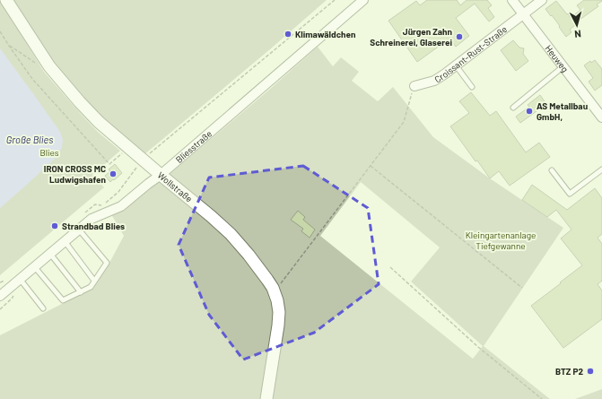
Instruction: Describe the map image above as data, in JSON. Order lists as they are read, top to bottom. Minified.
{"streets":{"street":["Croissant-Rust-Straße","Heuweg","Bliesstraße","Wollstraße"]},"crossings":[["Croissant-Rust-Straße","Heuweg"],["Bliesstraße","Wollstraße"]],"water":["Große Blies"],"parks":["Blies","Kleingartenanlage Tiefgewanne"],"places":["Klimawäldchen","Jürgen Zahn Schreinerei, Glaserei","AS Metallbau GmbH,","IRON CROSS MC Ludwigshafen","Strandbad Blies","BTZ P2"],"north":"bottom"}
